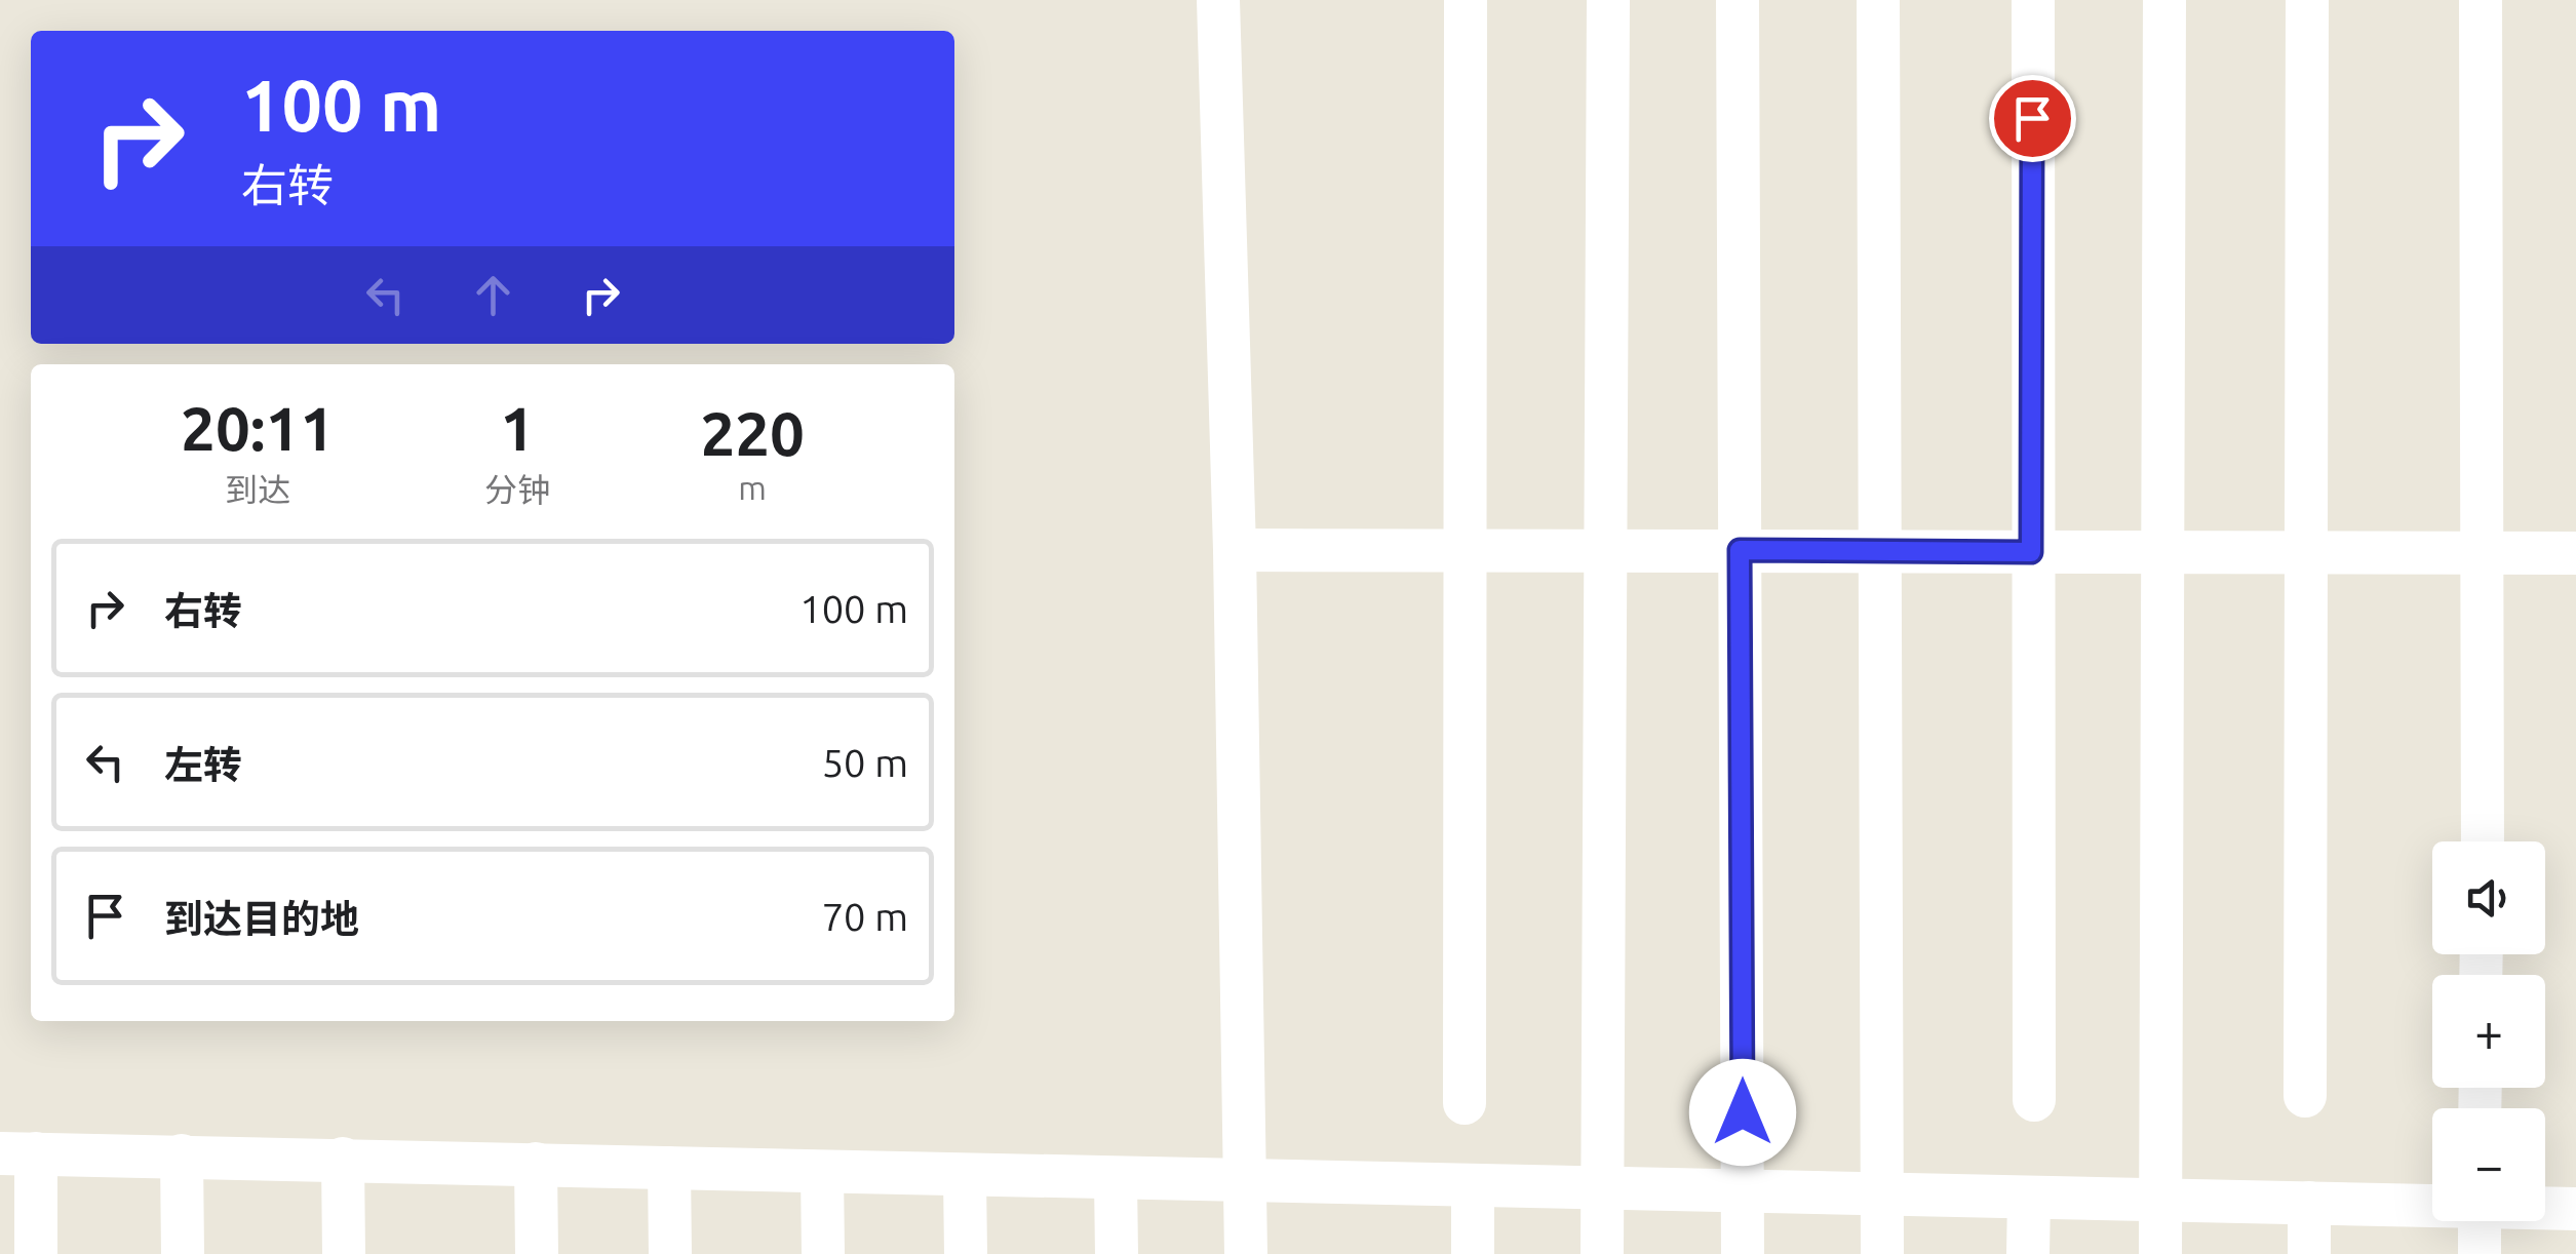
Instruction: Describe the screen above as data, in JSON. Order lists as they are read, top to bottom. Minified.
{"page":{"turn":["100 m","右转"],"eta":["20:11","到达","1","分钟","220","m"],"list":[{"name":"右转","value":"100 m"},{"name":"左转","value":"50 m"},{"name":"到达目的地","value":"70 m"}],"map_buttons":["+","−"]}}
